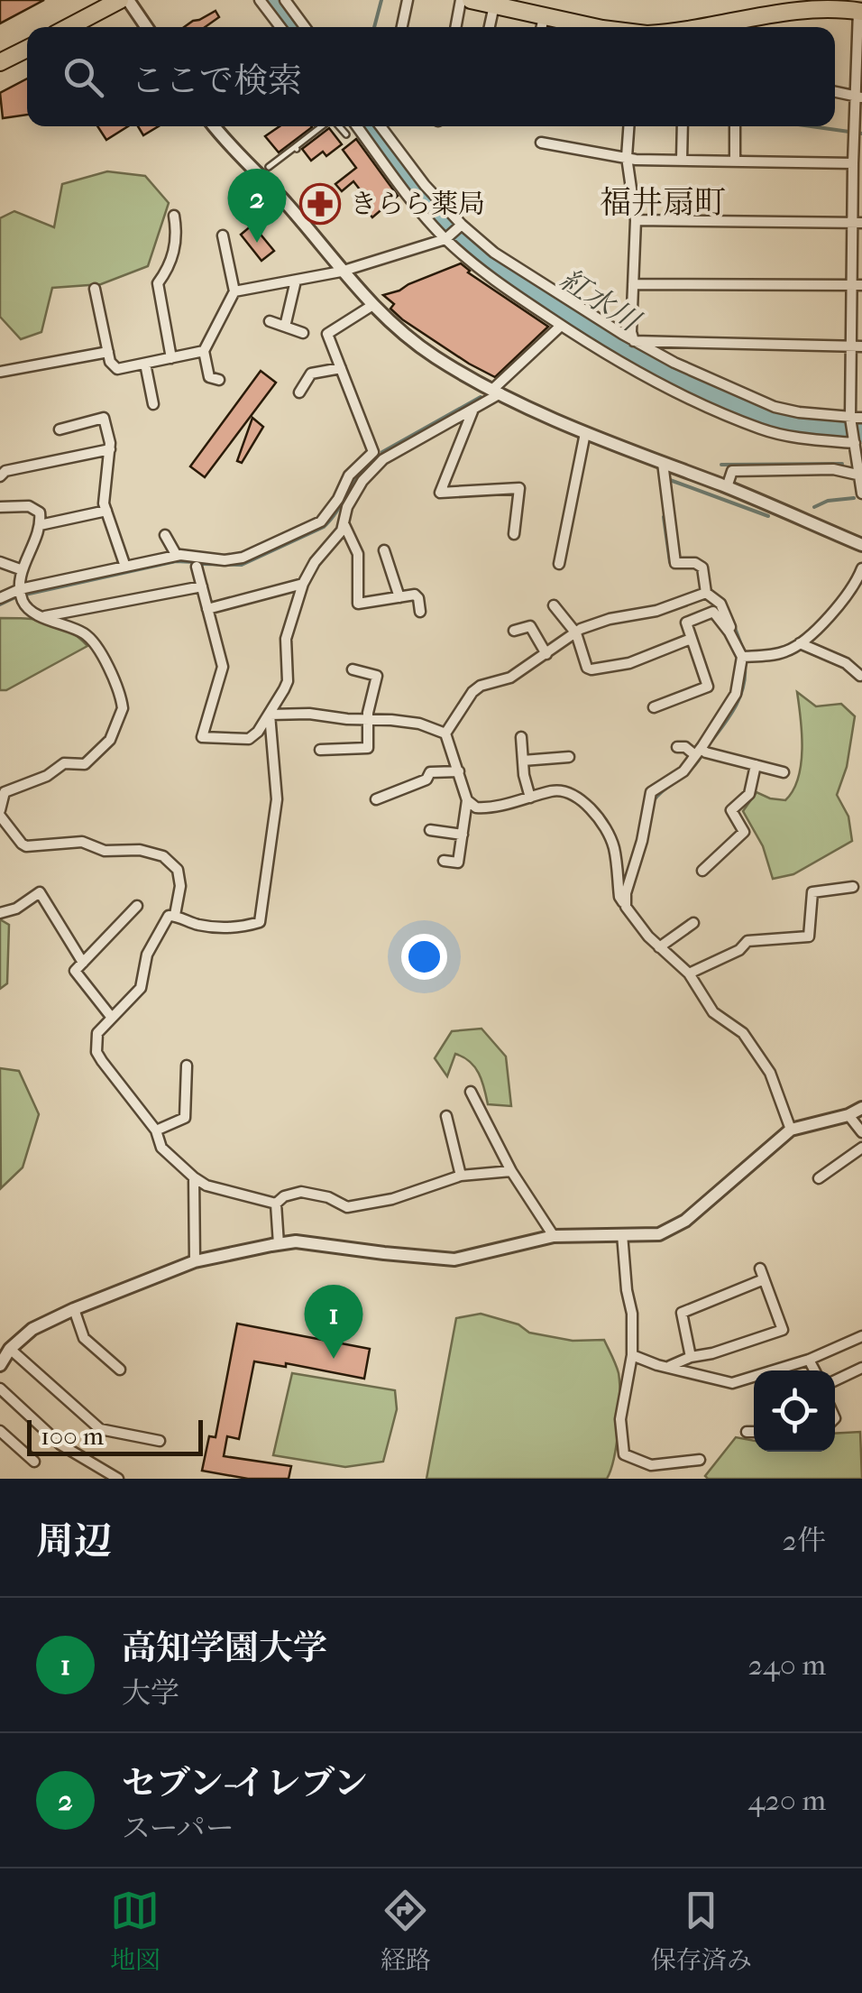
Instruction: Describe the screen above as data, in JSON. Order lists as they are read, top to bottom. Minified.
{"districts":["福井扇町"],"water":["紅水川"],"places":{"pharmacy":["きらら薬局"]},"scale_bar":"100 m","page":{"search":"ここで検索","pins":["2","1"],"scale":"100 m","heading":["周辺","2件"],"list":[{"mark":"1","name":"高知学園大学","note":"大学","value":"240 m"},{"mark":"2","name":"セブン-イレブン","note":"スーパー","value":"420 m"}],"nav":["地図","経路","保存済み"]}}
